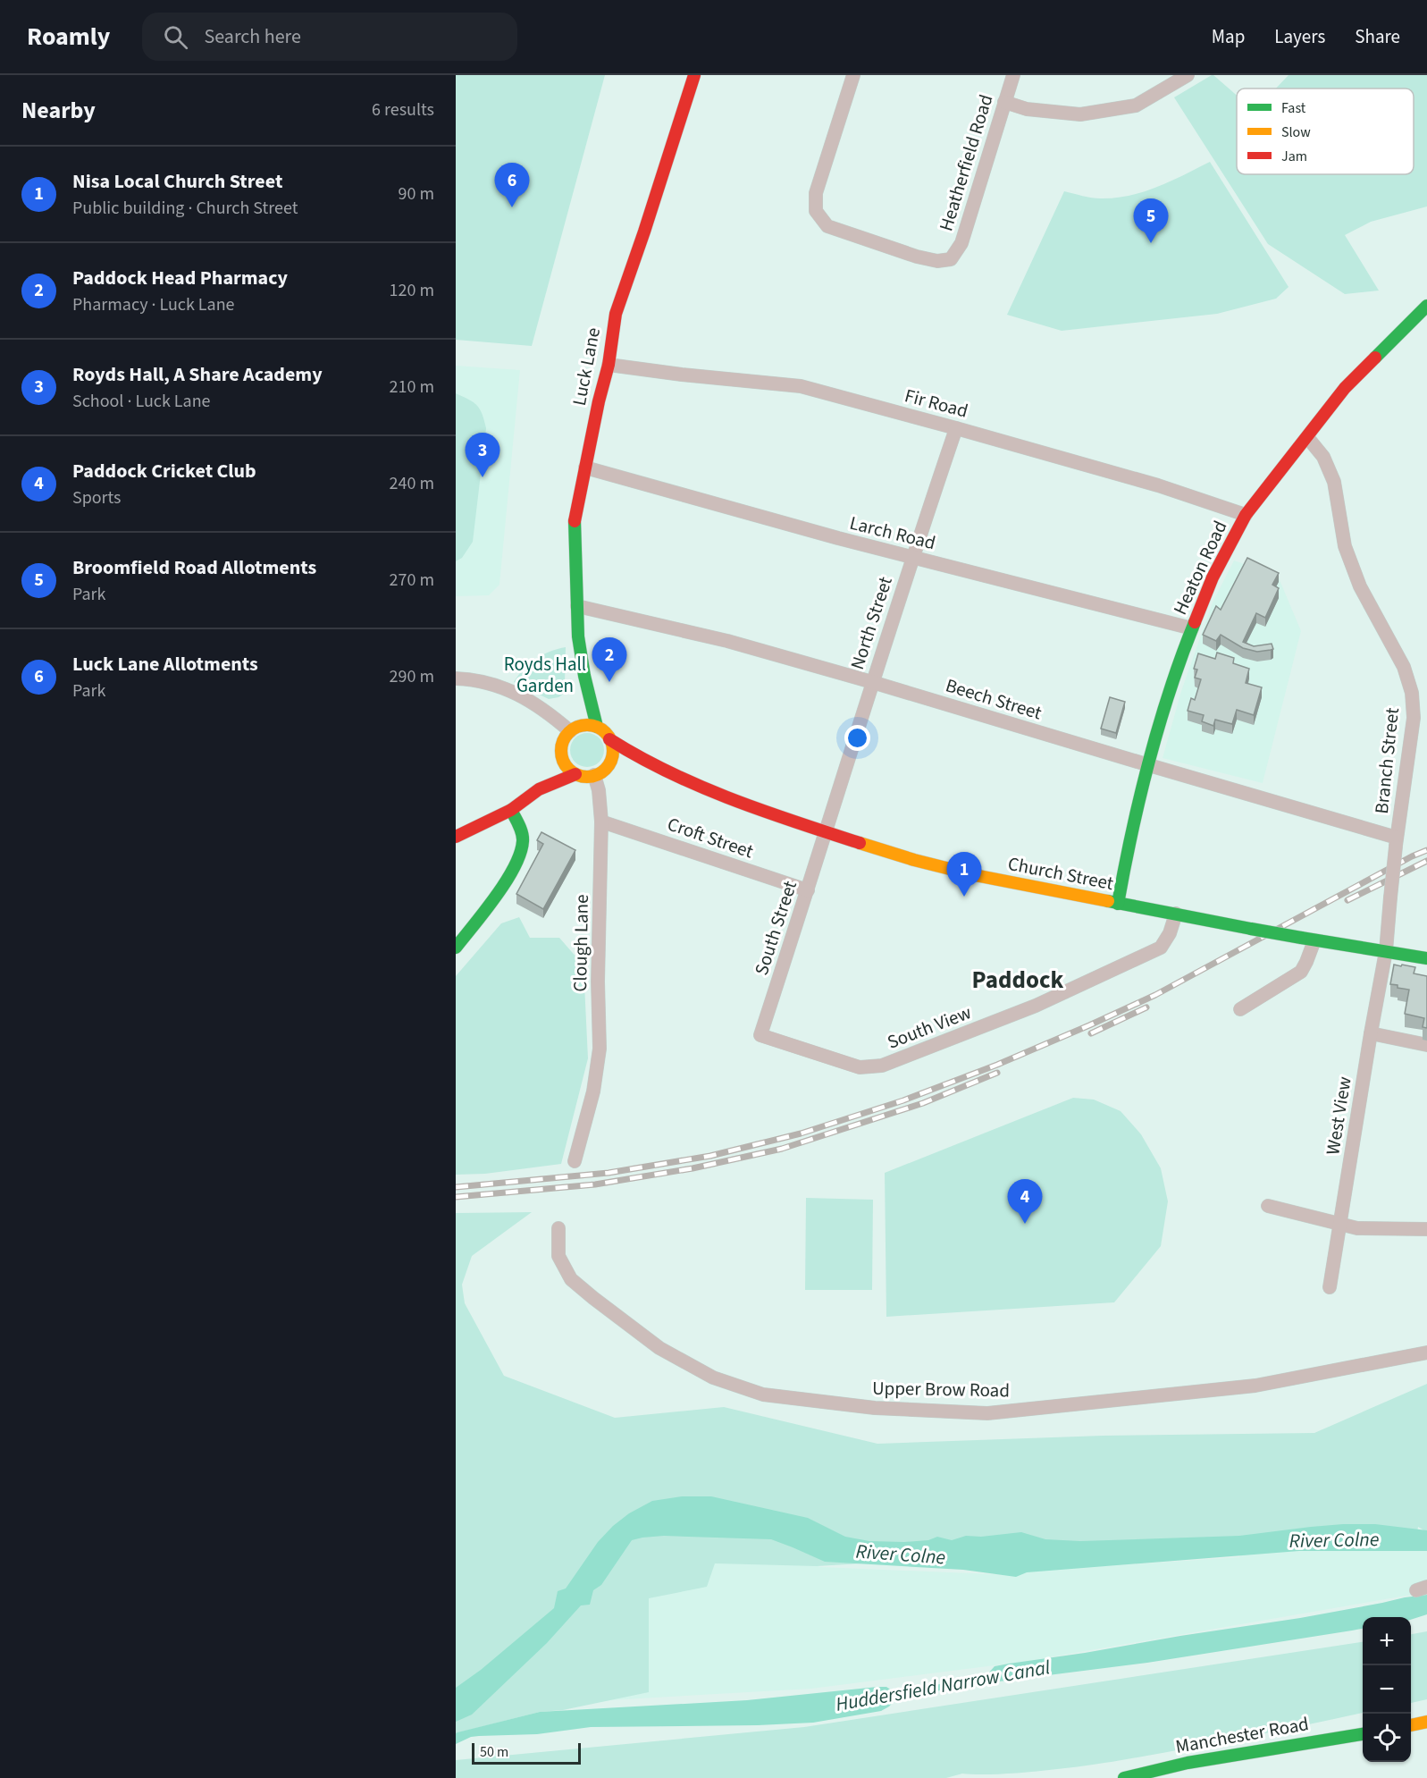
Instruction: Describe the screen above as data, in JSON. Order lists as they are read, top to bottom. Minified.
{"streets":{"street":["Heatherfield Road","Luck Lane","Fir Road","Larch Road","Heaton Road","North Street","Beech Street","Branch Street","Croft Street","Church Street","South Street","Clough Lane","South View","West View","Upper Brow Road","Manchester Road"]},"crossings":[["Luck Lane","Fir Road"],["Luck Lane","Larch Road"],["Luck Lane","Beech Street"],["Luck Lane","Church Street"],["Luck Lane","Clough Lane"],["Fir Road","Heaton Road"],["Fir Road","North Street"],["Larch Road","Heaton Road"],["Larch Road","North Street"],["Heaton Road","Beech Street"],["Heaton Road","Branch Street"],["Heaton Road","Church Street"],["North Street","Beech Street"],["North Street","Church Street"],["North Street","South Street"],["Beech Street","Branch Street"],["Branch Street","Church Street"],["Branch Street","West View"],["Croft Street","South Street"],["Croft Street","Clough Lane"],["Church Street","South Street"],["Church Street","Clough Lane"],["Church Street","South View"],["Church Street","West View"],["South Street","South View"]],"districts":["Paddock"],"water":["River Colne","Huddersfield Narrow Canal"],"parks":["Royds Hall Garden"],"legend":["Fast","Slow","Jam"],"scale_bar":"50 m","page":{"header":"Roamly","search":"Search here","nav":["Map","Layers","Share"],"heading":["Nearby","6 results"],"list":[{"mark":"1","name":"Nisa Local Church Street","note":"Public building · Church Street","value":"90 m"},{"mark":"2","name":"Paddock Head Pharmacy","note":"Pharmacy · Luck Lane","value":"120 m"},{"mark":"3","name":"Royds Hall, A Share Academy","note":"School · Luck Lane","value":"210 m"},{"mark":"4","name":"Paddock Cricket Club","note":"Sports","value":"240 m"},{"mark":"5","name":"Broomfield Road Allotments","note":"Park","value":"270 m"},{"mark":"6","name":"Luck Lane Allotments","note":"Park","value":"290 m"}],"pins":["6","5","3","2","1","4"],"map_buttons":["+","−"],"scale":"50 m"}}
